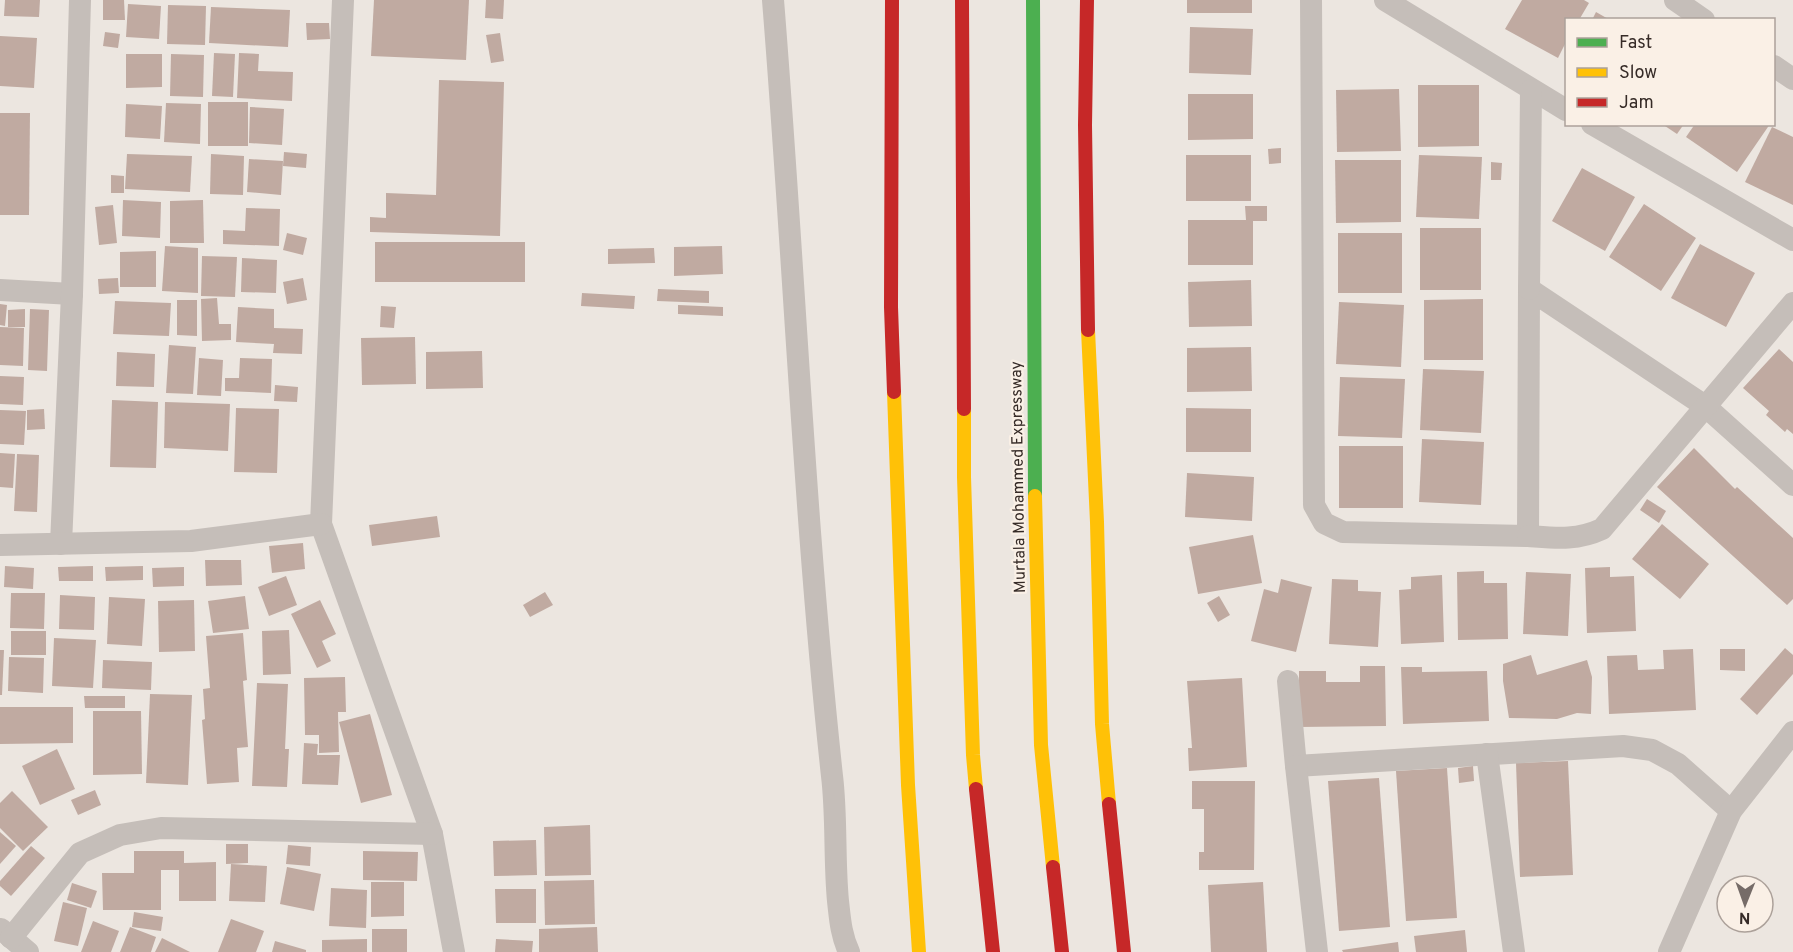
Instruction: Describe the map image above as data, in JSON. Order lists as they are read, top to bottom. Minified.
{"streets":{"main road":["Murtala Mohammed Expressway"]},"legend":["Fast","Slow","Jam"],"north":"bottom"}
